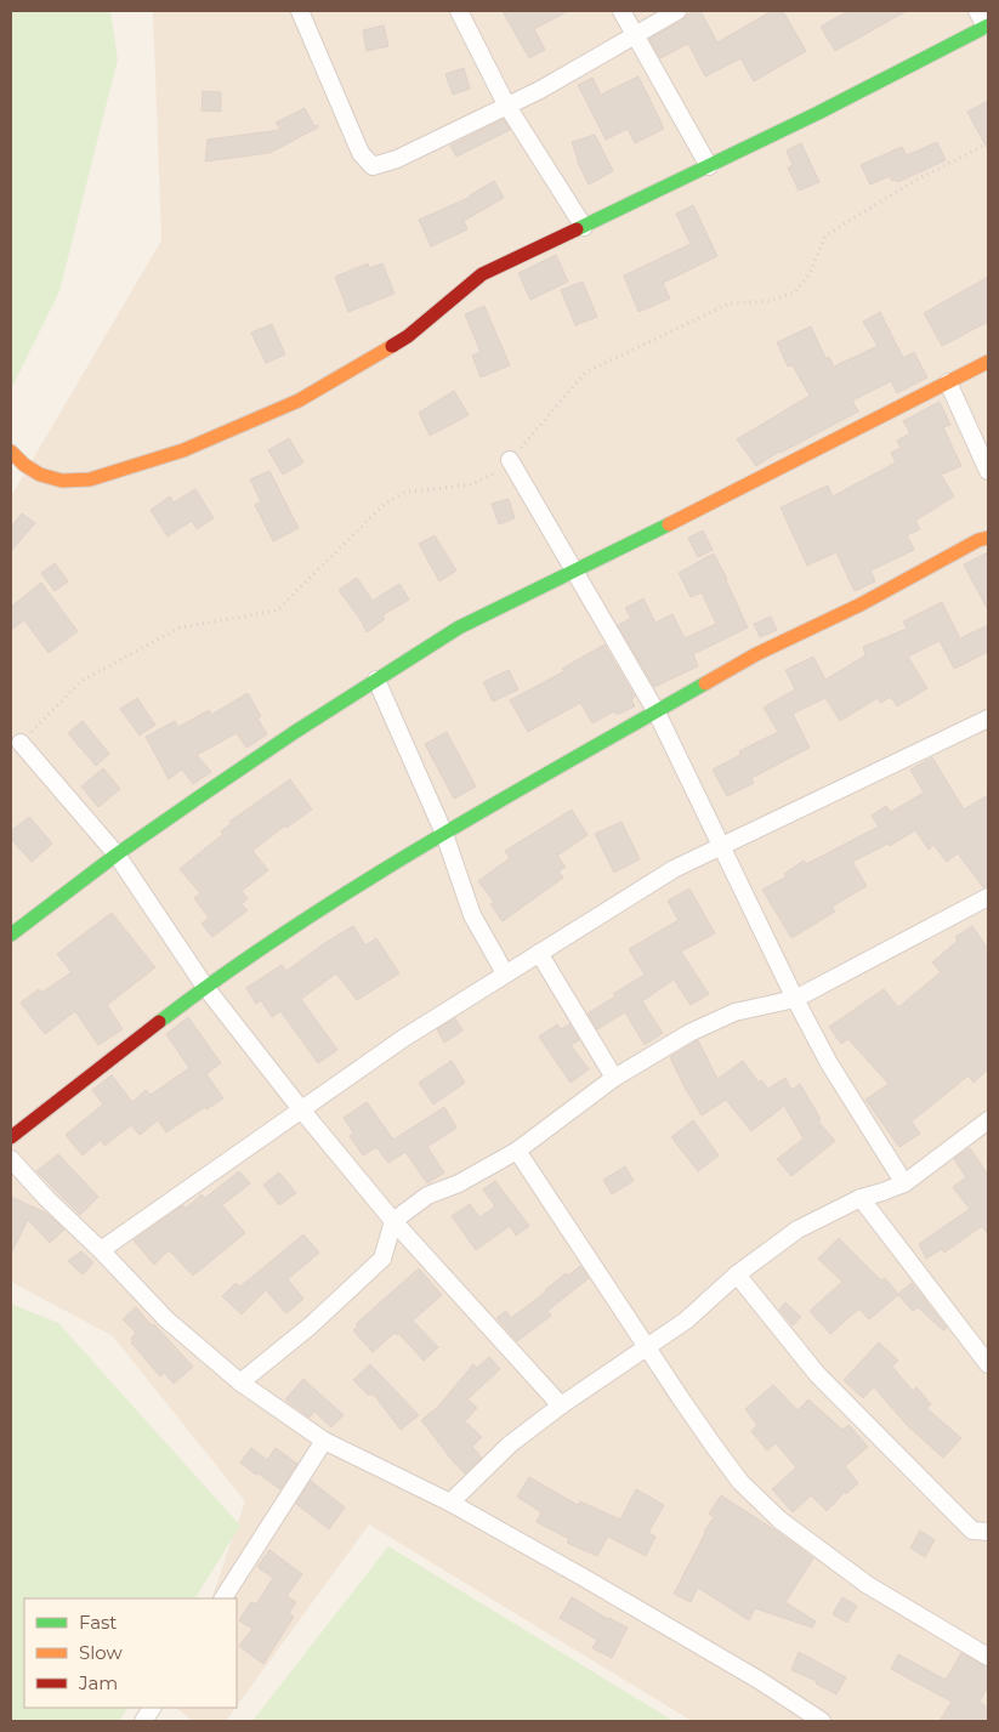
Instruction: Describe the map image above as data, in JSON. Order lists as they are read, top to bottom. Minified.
{"legend":["Fast","Slow","Jam"]}
